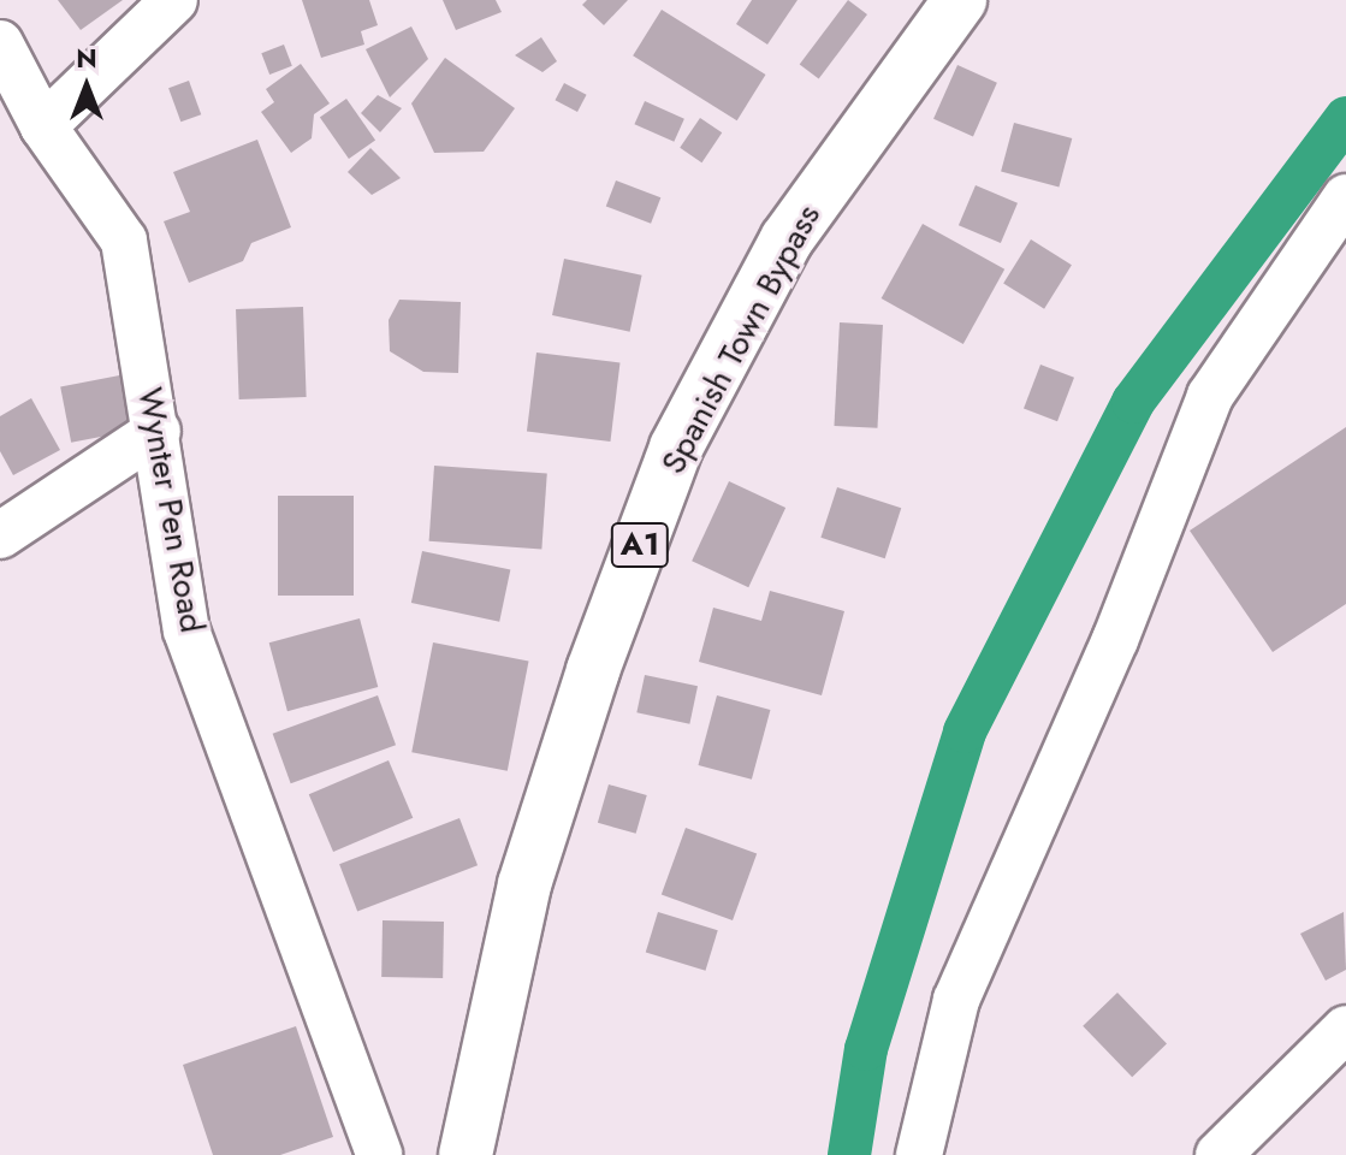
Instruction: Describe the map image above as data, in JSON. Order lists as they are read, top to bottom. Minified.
{"streets":{"main road":["Spanish Town Bypass","A1"],"street":["Wynter Pen Road"]},"north":"top"}
